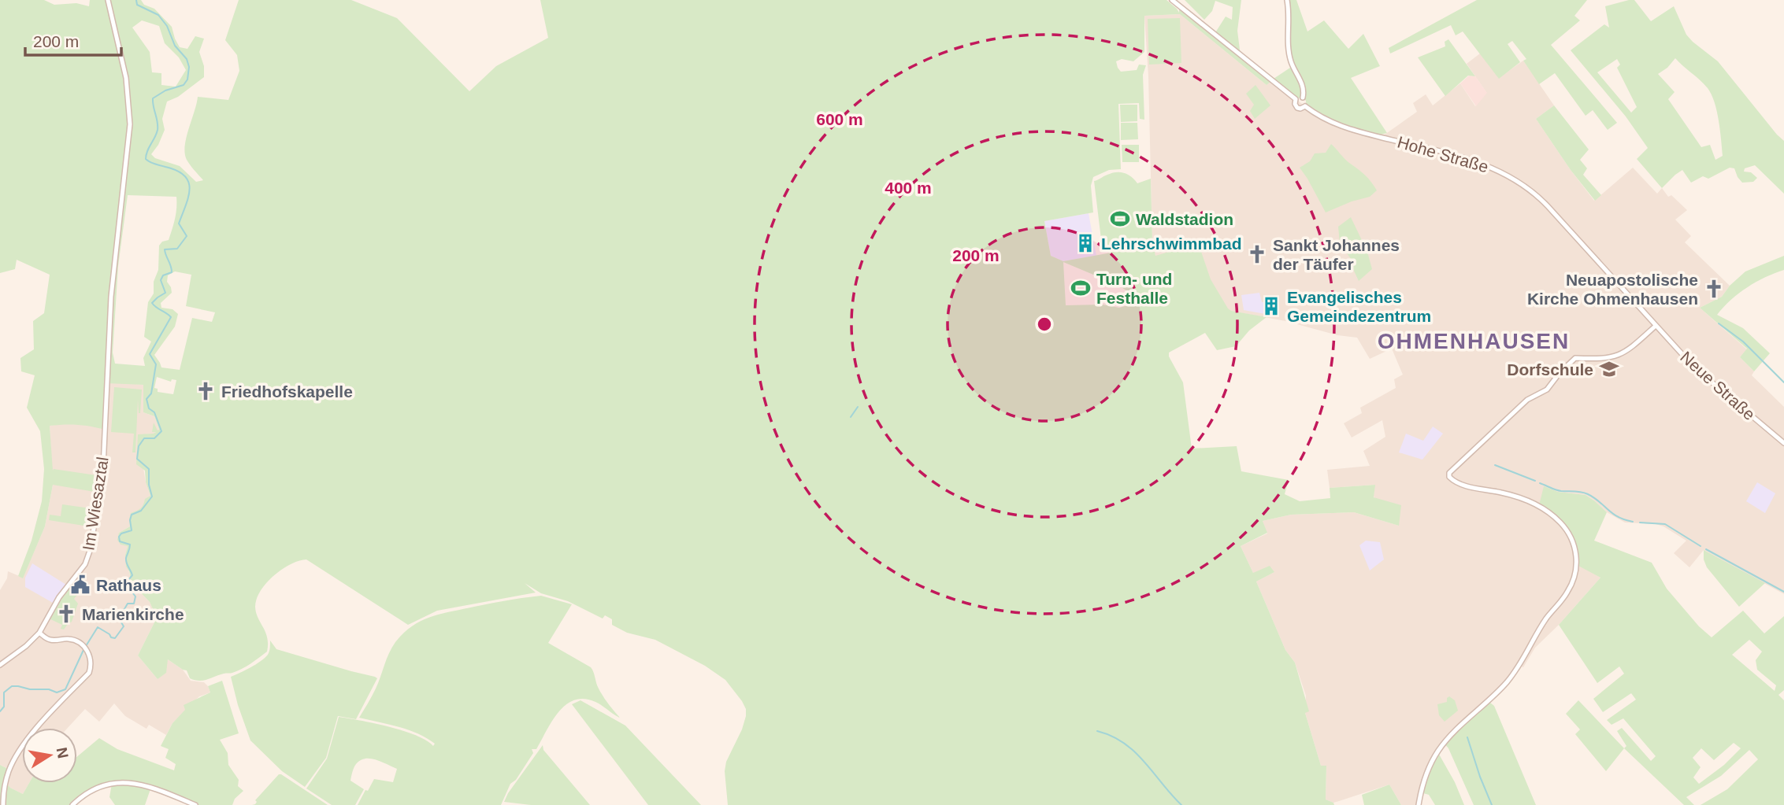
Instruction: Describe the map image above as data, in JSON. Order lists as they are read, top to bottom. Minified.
{"streets":{"main road":["Hohe Straße","Neue Straße","Im Wiesaztal"]},"crossings":[["Hohe Straße","Neue Straße"]],"districts":["OHMENHAUSEN"],"places":{"sports":["Waldstadion","Turn- und Festhalle"],"building":["Lehrschwimmbad","Evangelisches Gemeindezentrum"],"church":["Sankt Johannes der Täufer","Neuapostolische Kirche Ohmenhausen","Friedhofskapelle","Marienkirche"],"school or university":["Dorfschule"],"public building":["Rathaus"]},"scale_bar":"200 m","north":"right","rings":["600 m","400 m","200 m"]}
